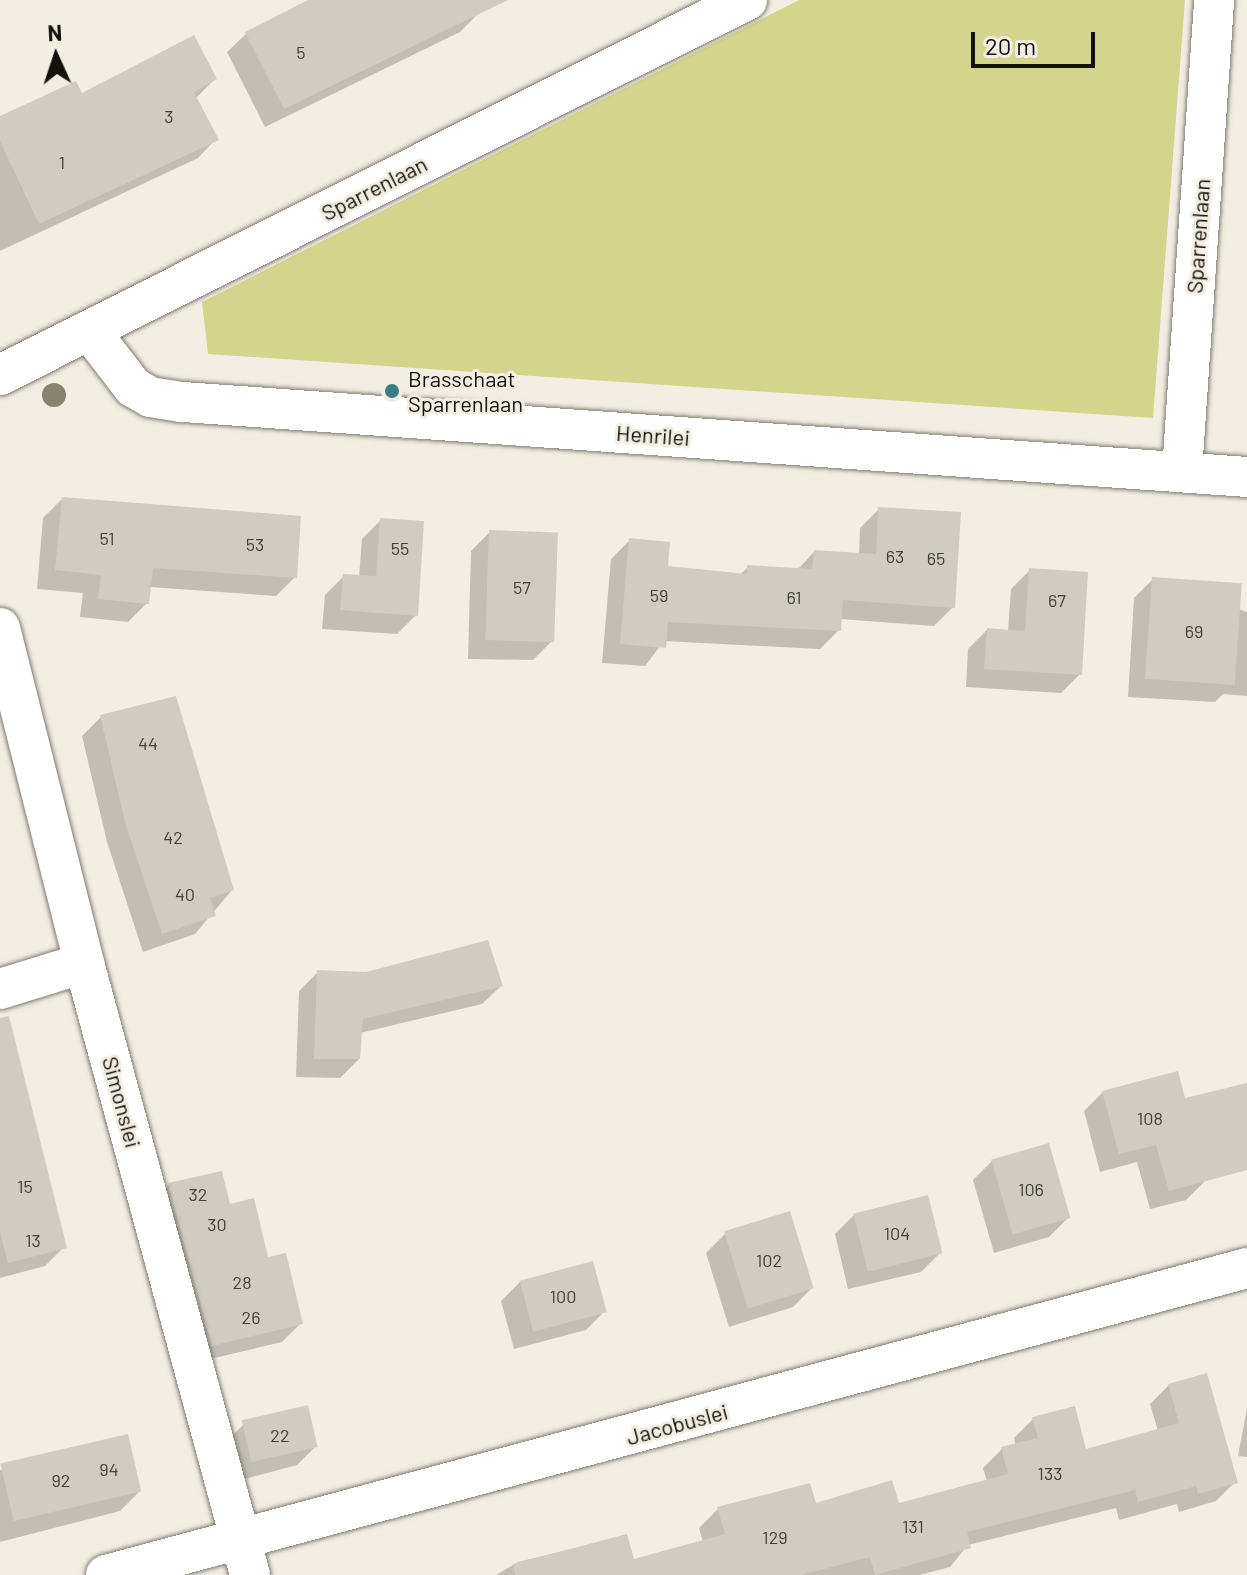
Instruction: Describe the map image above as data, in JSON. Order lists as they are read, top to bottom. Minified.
{"streets":{"street":["Sparrenlaan","Henrilei","Simonslei","Jacobuslei"]},"crossings":[["Sparrenlaan","Henrilei"],["Simonslei","Jacobuslei"]],"places":["Brasschaat Sparrenlaan"],"house_numbers":["5","3","1","51","53","55","63","65","57","59","61","67","69","44","42","40","108","15","106","32","30","104","13","102","28","100","26","22","94","133","92","131","129"],"scale_bar":"20 m","north":"top"}
